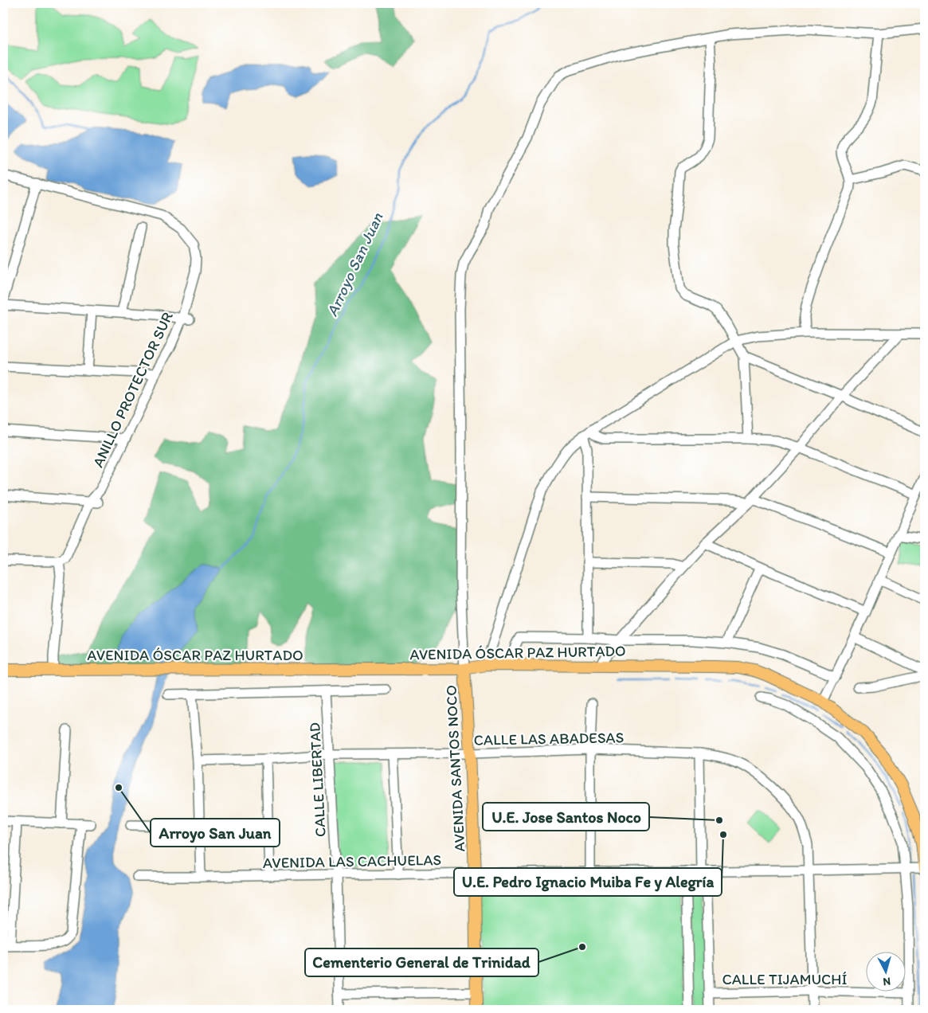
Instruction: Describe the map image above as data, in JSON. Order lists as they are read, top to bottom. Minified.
{"streets":{"main road":["AVENIDA ÓSCAR PAZ HURTADO","AVENIDA SANTOS NOCO"],"street":["ANILLO PROTECTOR SUR","CALLE LAS ABADESAS","CALLE LIBERTAD","AVENIDA LAS CACHUELAS","CALLE TIJAMUCHÍ"]},"crossings":[["AVENIDA ÓSCAR PAZ HURTADO","AVENIDA SANTOS NOCO"],["AVENIDA ÓSCAR PAZ HURTADO","AVENIDA LAS CACHUELAS"],["CALLE LAS ABADESAS","AVENIDA SANTOS NOCO"],["CALLE LAS ABADESAS","CALLE LIBERTAD"],["CALLE LAS ABADESAS","AVENIDA LAS CACHUELAS"],["CALLE LAS ABADESAS","CALLE TIJAMUCHÍ"],["AVENIDA SANTOS NOCO","AVENIDA LAS CACHUELAS"],["CALLE LIBERTAD","AVENIDA LAS CACHUELAS"]],"water":["Arroyo San Juan"],"places":["Arroyo San Juan","U.E. Jose Santos Noco","U.E. Pedro Ignacio Muiba Fe y Alegría","Cementerio General de Trinidad"],"north":"bottom"}
